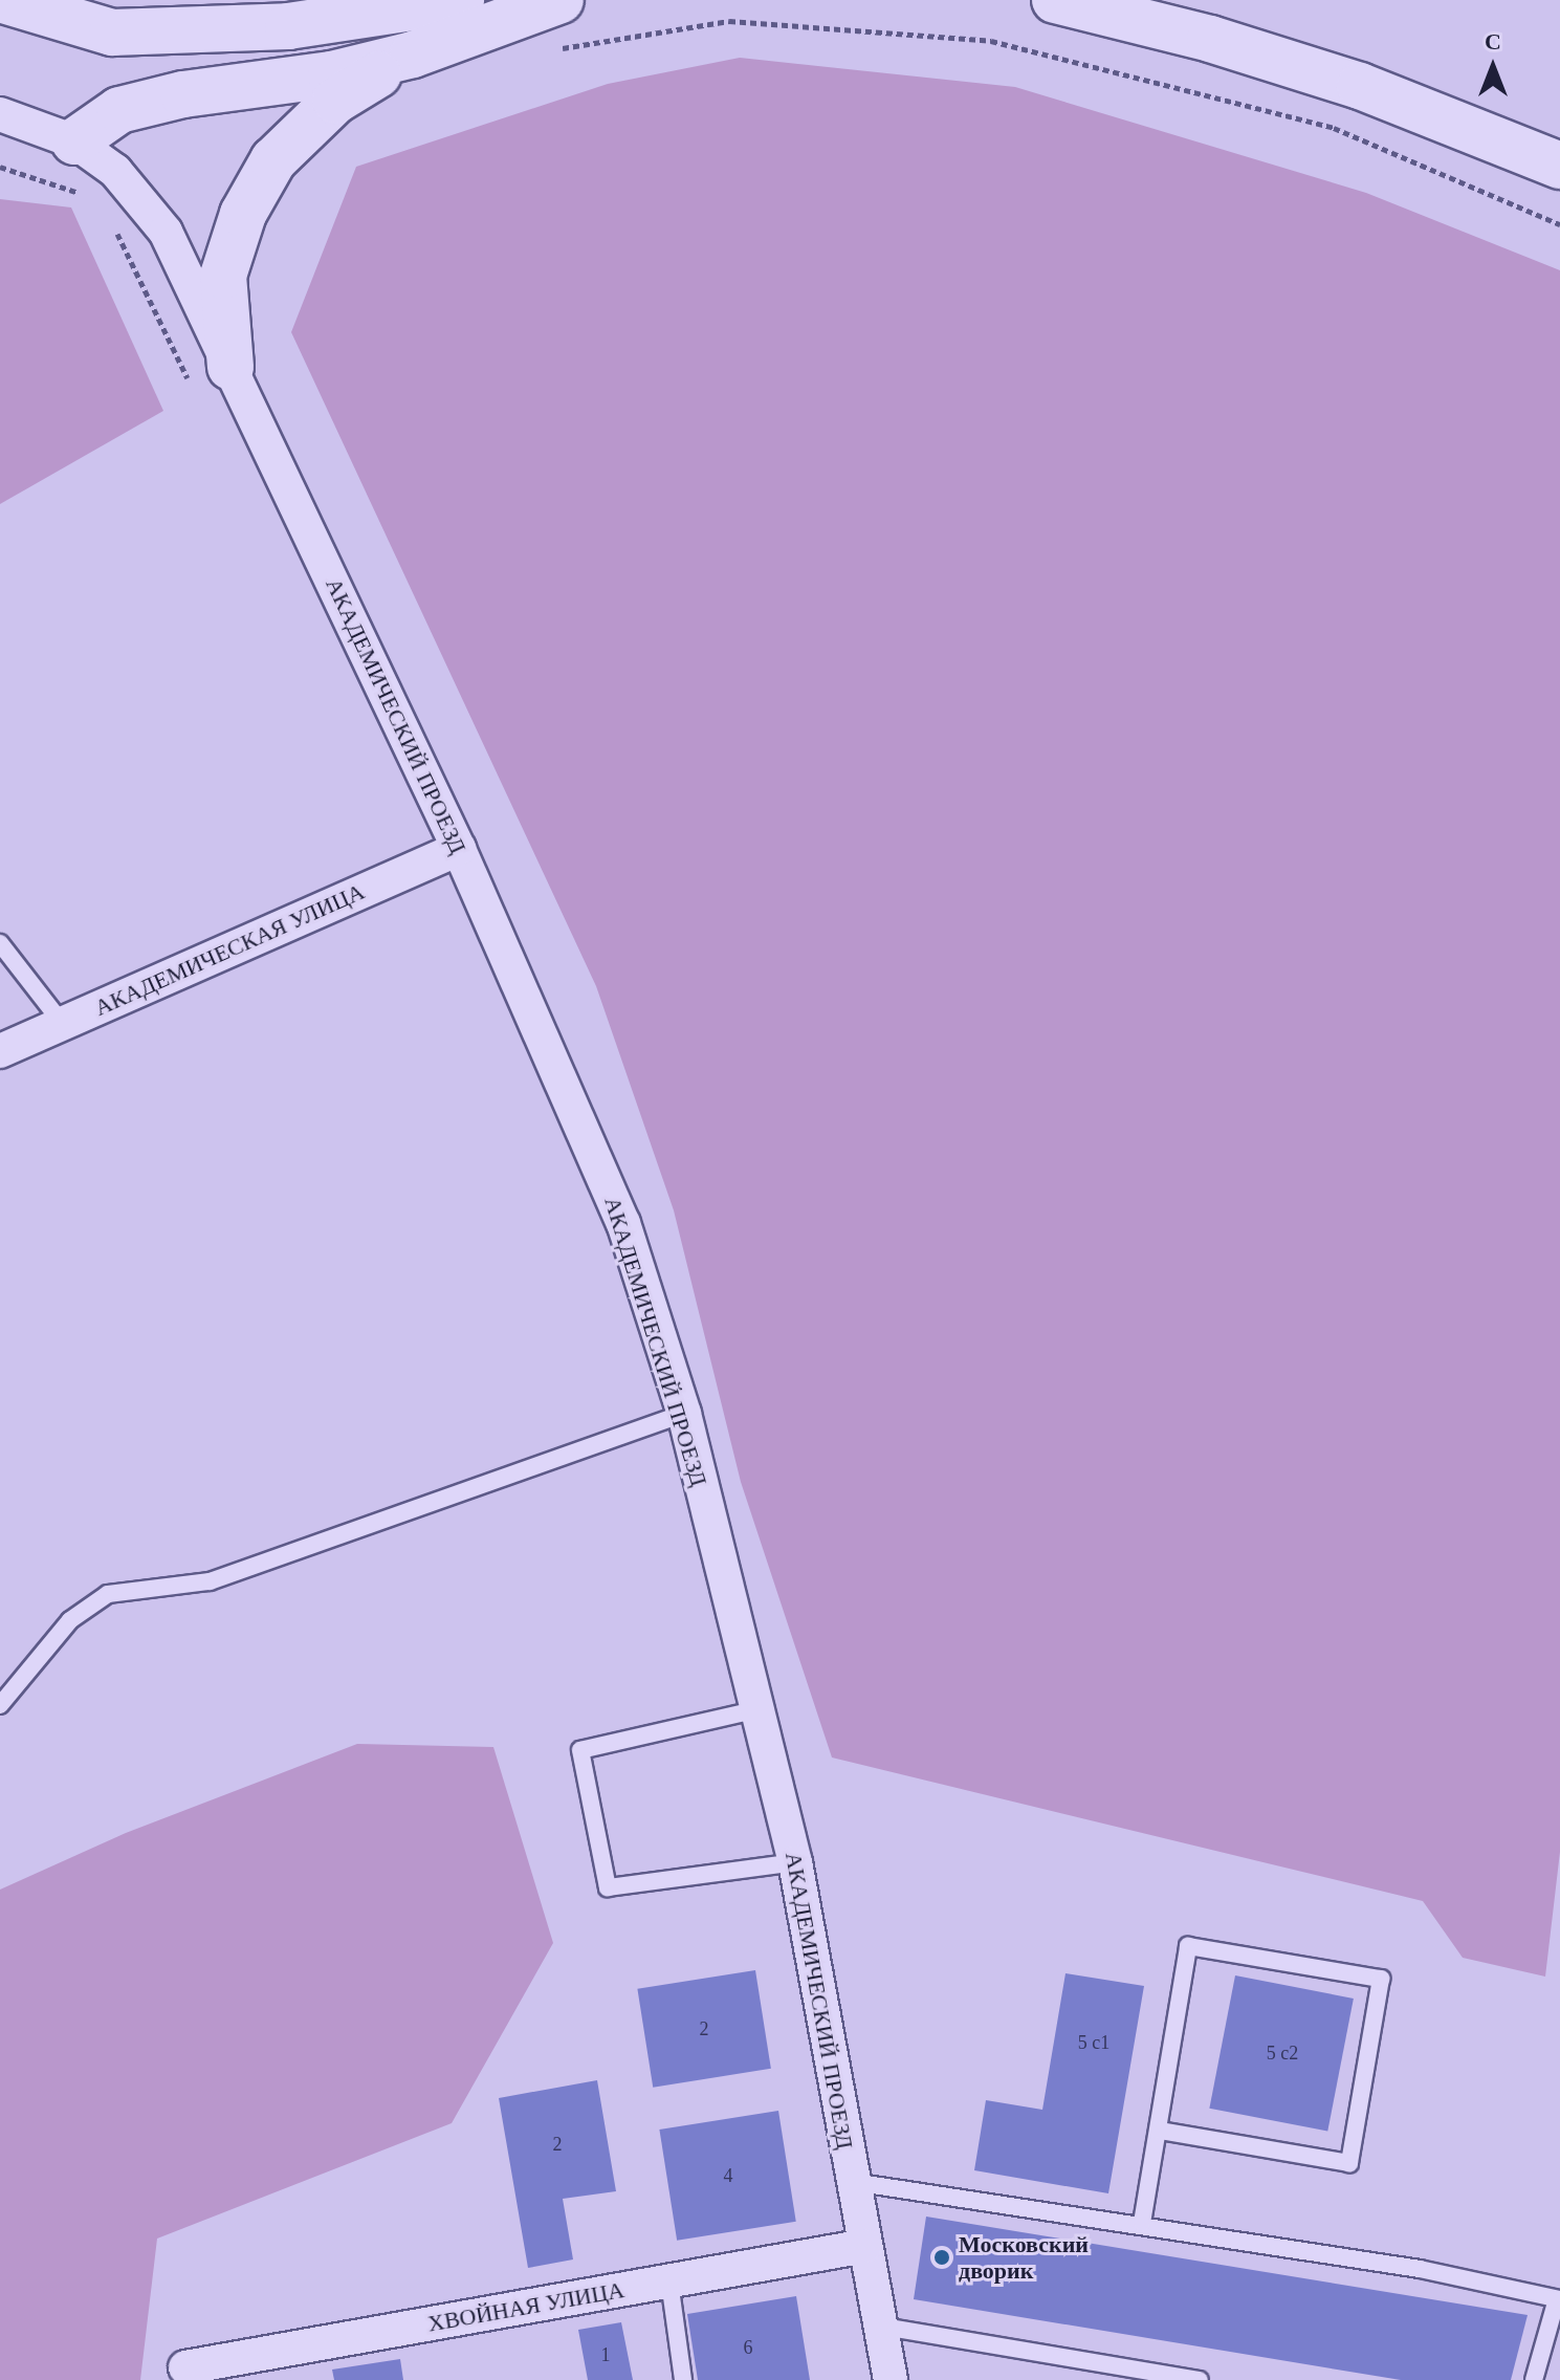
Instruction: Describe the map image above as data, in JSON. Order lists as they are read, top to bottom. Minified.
{"streets":{"street":["АКАДЕМИЧЕСКИЙ ПРОЕЗД","АКАДЕМИЧЕСКАЯ УЛИЦА","ХВОЙНАЯ УЛИЦА"]},"crossings":[["АКАДЕМИЧЕСКИЙ ПРОЕЗД","АКАДЕМИЧЕСКАЯ УЛИЦА"],["АКАДЕМИЧЕСКИЙ ПРОЕЗД","ХВОЙНАЯ УЛИЦА"]],"places":["Московский дворик"],"house_numbers":["2","5 с1","5 с2","2","4","6","1"],"north":"top"}
